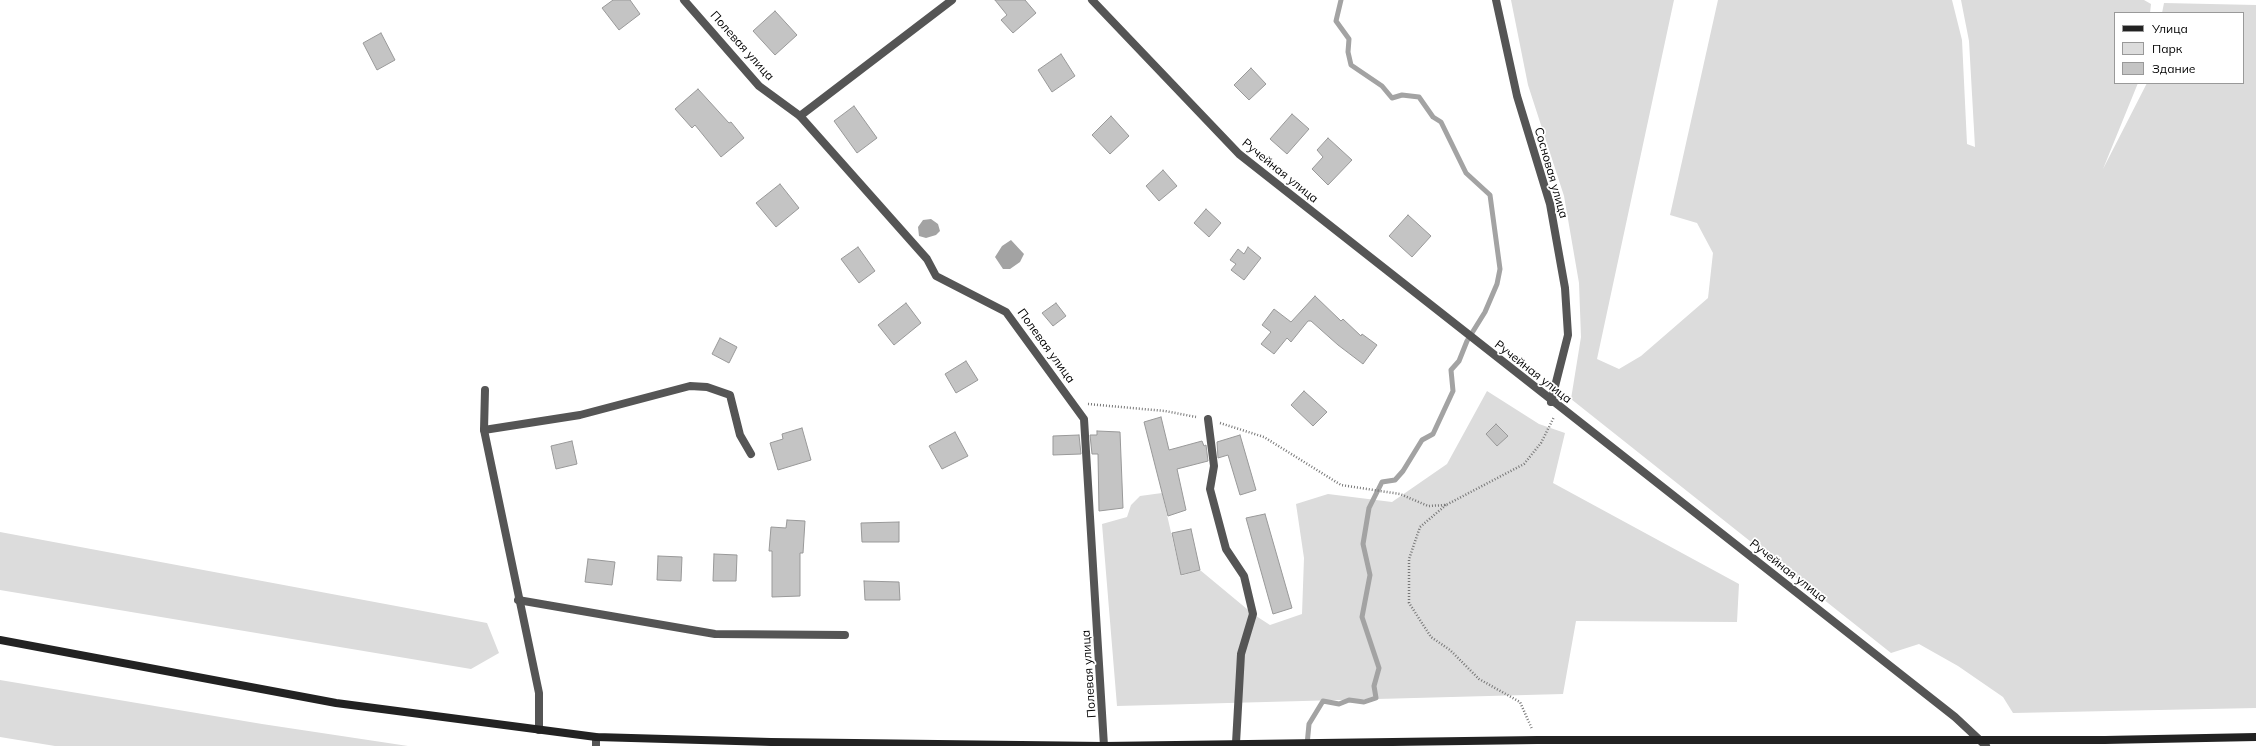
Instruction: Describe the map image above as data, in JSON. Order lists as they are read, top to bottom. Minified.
{"streets":{"street":["Полевая улица","Ручейная улица","Сосновая улица"]},"crossings":[["Ручейная улица","Сосновая улица"]],"legend":["Улица","Парк","Здание"]}
